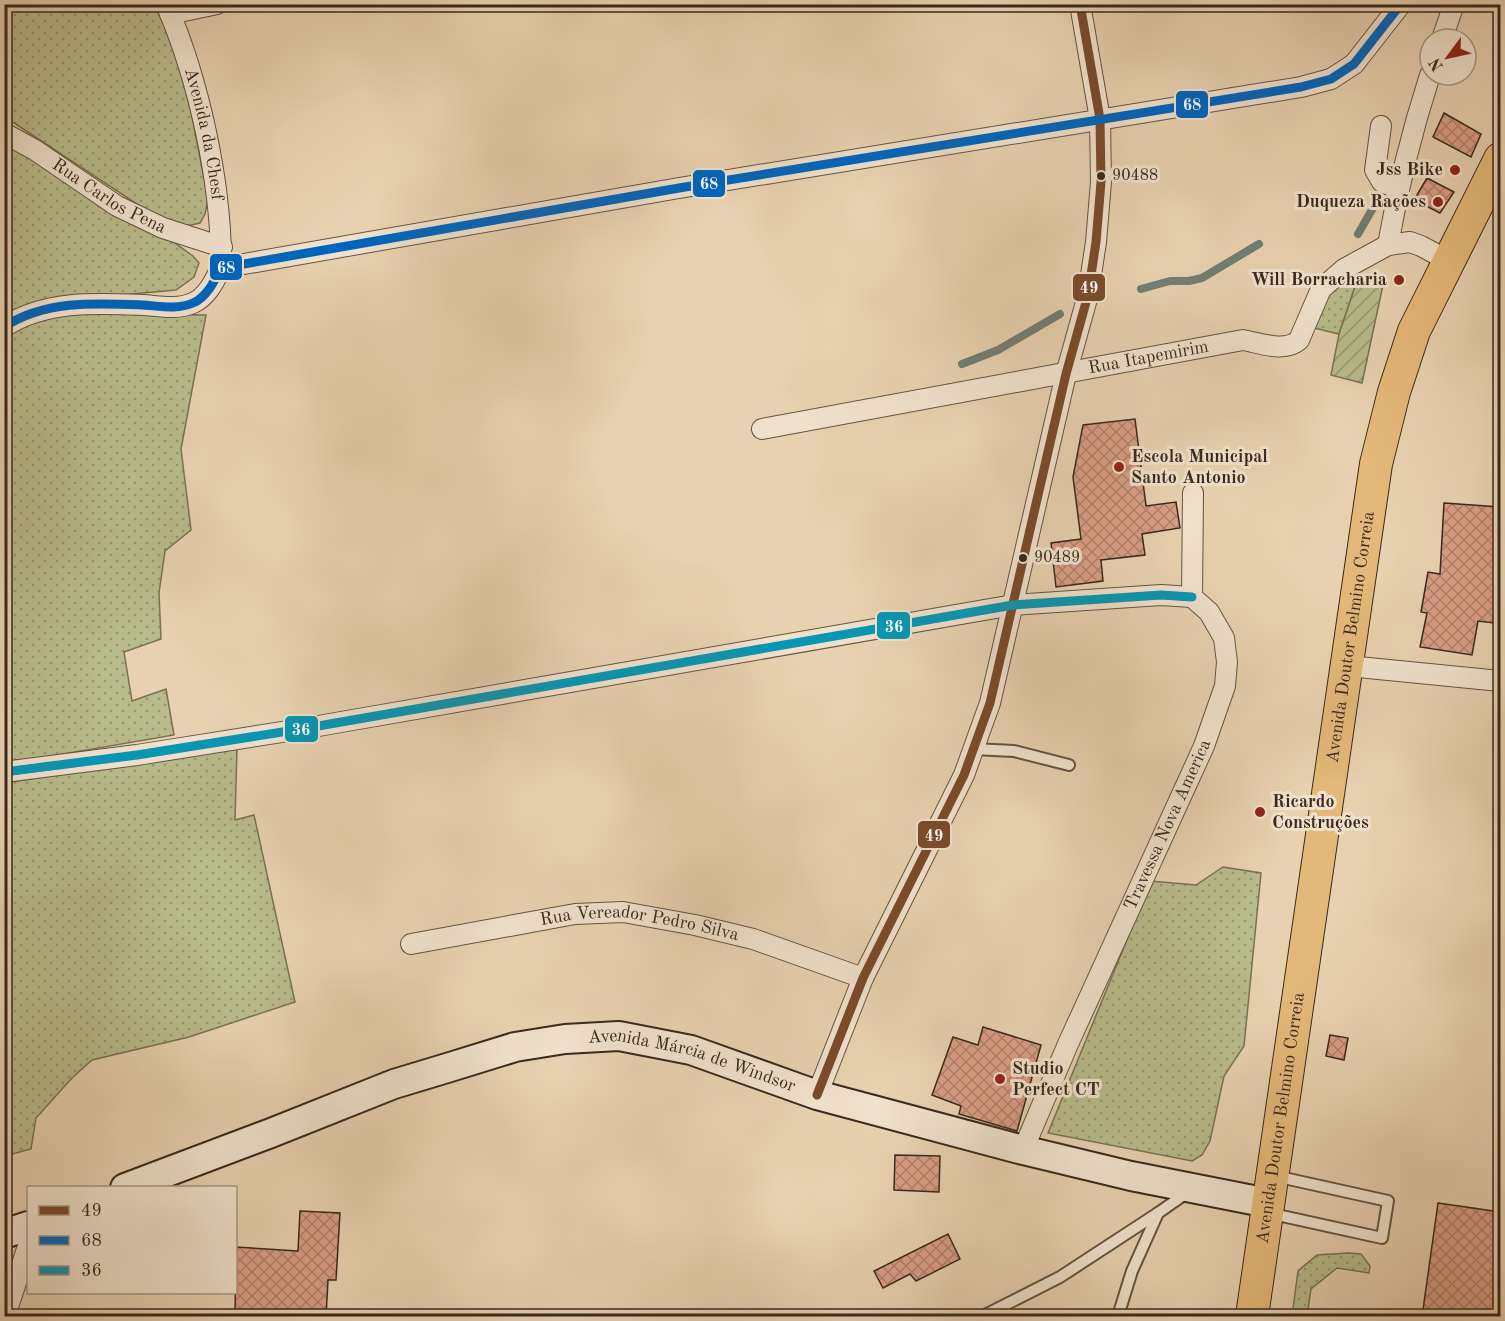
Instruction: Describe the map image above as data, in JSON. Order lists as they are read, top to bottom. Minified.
{"streets":{"main road":["Avenida Doutor Belmino Correia"],"street":["Avenida da Chesf","Rua Carlos Pena","Rua Itapemirim","Travessa Nova America","Rua Vereador Pedro Silva","Avenida Márcia de Windsor"]},"crossings":[["Avenida da Chesf","Rua Carlos Pena"],["Rua Itapemirim","Avenida Doutor Belmino Correia"],["Avenida Doutor Belmino Correia","Avenida Márcia de Windsor"],["Travessa Nova America","Avenida Márcia de Windsor"]],"places":["Jss Bike","90488","Duqueza Rações","Will Borracharia","Escola Municipal Santo Antonio","90489","Ricardo Construções","Studio Perfect CT"],"lines":["transit line 49","transit line 68","transit line 36"],"legend":["49","68","36"],"north":"bottom left"}
